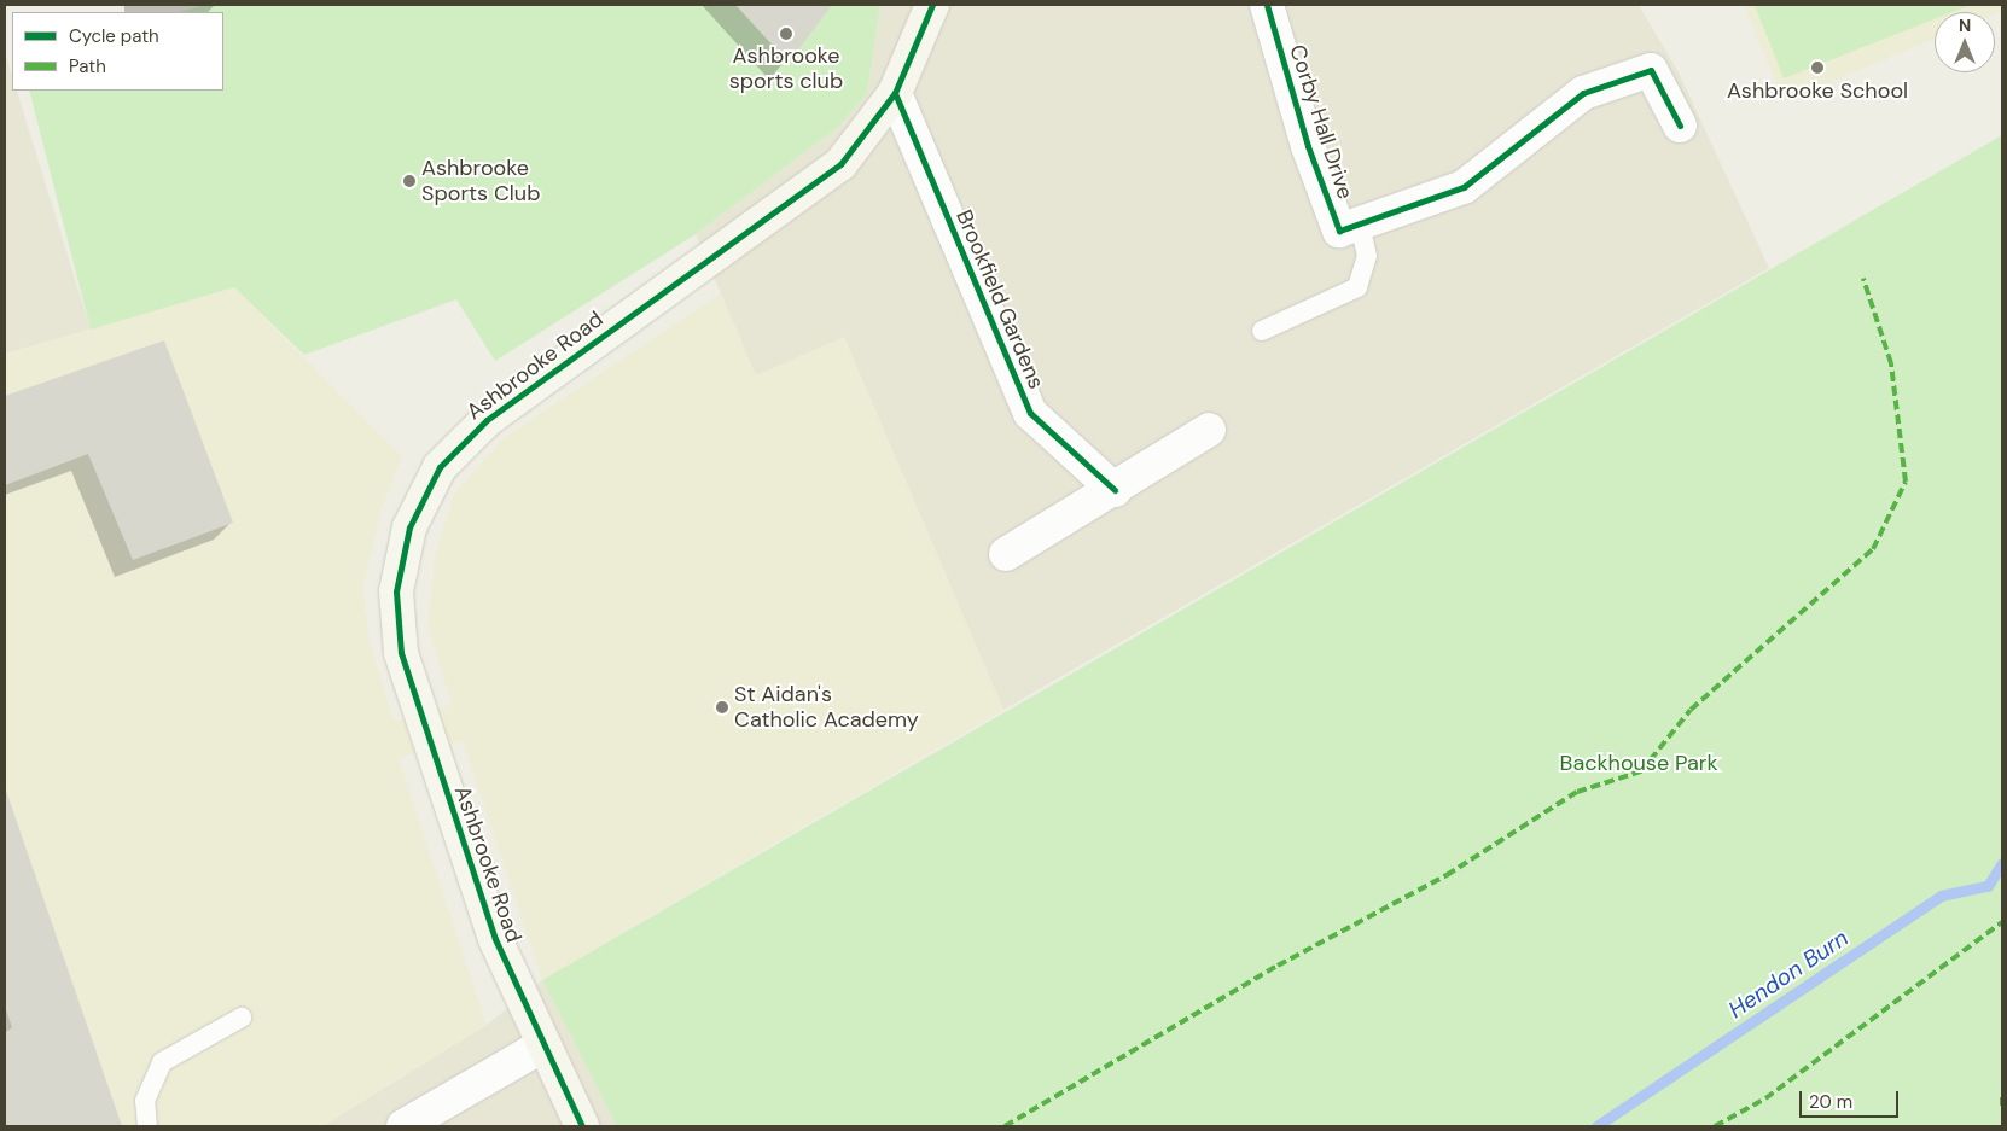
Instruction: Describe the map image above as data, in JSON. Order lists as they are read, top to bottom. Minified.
{"streets":{"street":["Corby Hall Drive","Brookfield Gardens","Ashbrooke Road"]},"crossings":[["Brookfield Gardens","Ashbrooke Road"]],"water":["Hendon Burn"],"parks":["Backhouse Park"],"places":["Ashbrooke sports club","Ashbrooke School","Ashbrooke Sports Club","St Aidan's Catholic Academy"],"legend":["Cycle path","Path"],"scale_bar":"20 m","north":"top"}
